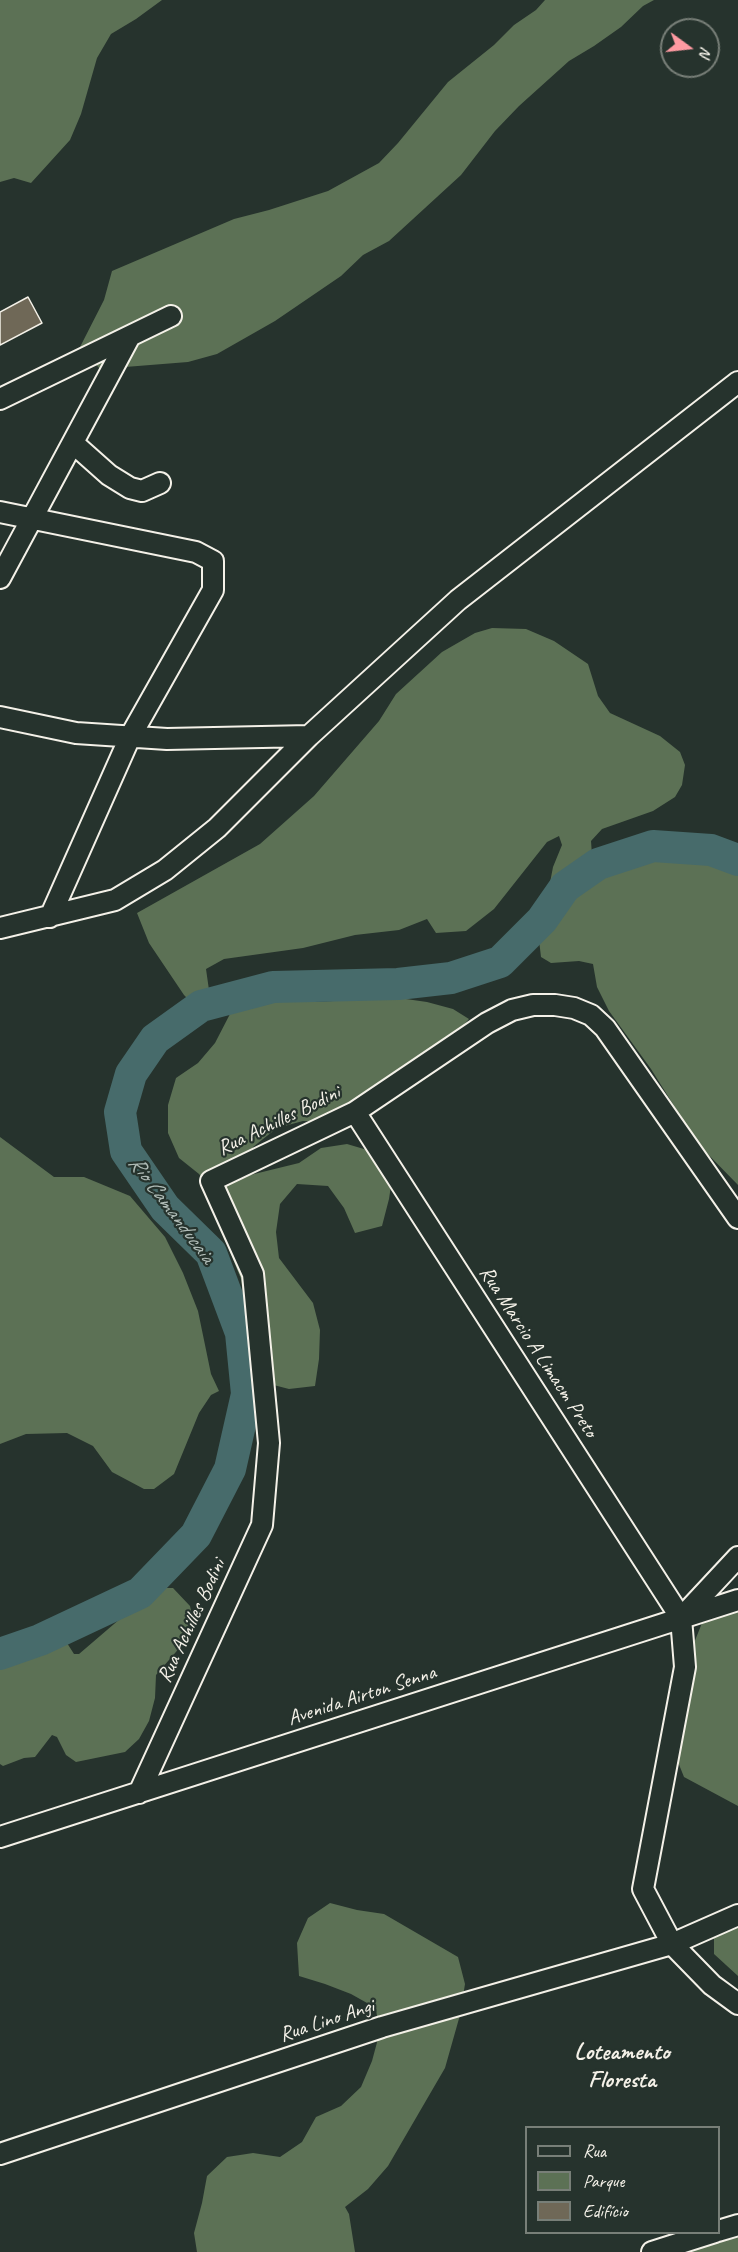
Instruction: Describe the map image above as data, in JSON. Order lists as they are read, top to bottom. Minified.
{"streets":{"street":["Rua Achilles Bodini","Rua Marcio A Limacm Preto","Avenida Airton Senna","Rua Lino Angi"]},"crossings":[["Rua Achilles Bodini","Rua Marcio A Limacm Preto"],["Rua Achilles Bodini","Avenida Airton Senna"],["Rua Marcio A Limacm Preto","Avenida Airton Senna"]],"districts":["Loteamento Floresta"],"water":["Rio Camanducaia"],"legend":["Rua","Parque","Edifício"],"north":"right"}
